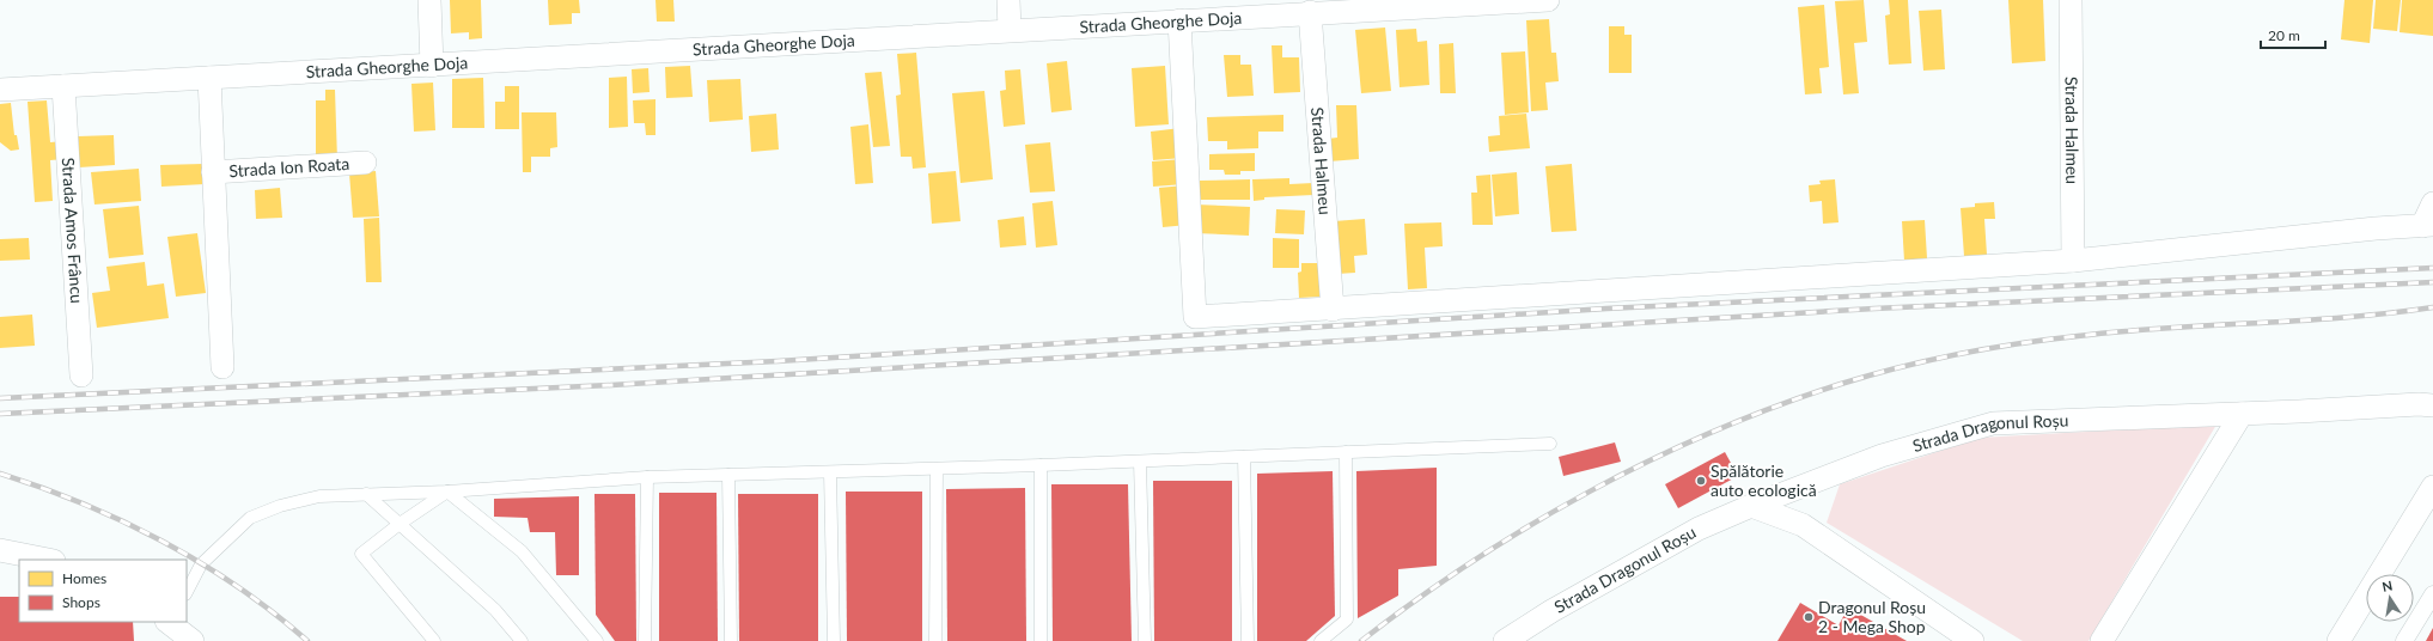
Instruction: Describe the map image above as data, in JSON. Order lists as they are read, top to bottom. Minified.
{"streets":{"street":["Strada Gheorghe Doja","Strada Halmeu","Strada Ion Roata","Strada Amos Frâncu","Strada Dragonul Roșu"]},"crossings":[["Strada Gheorghe Doja","Strada Halmeu"],["Strada Gheorghe Doja","Strada Amos Frâncu"]],"places":["Spălătorie auto ecologică","Dragonul Roșu 2 - Mega Shop"],"legend":["Homes","Shops"],"scale_bar":"20 m","north":"top"}
